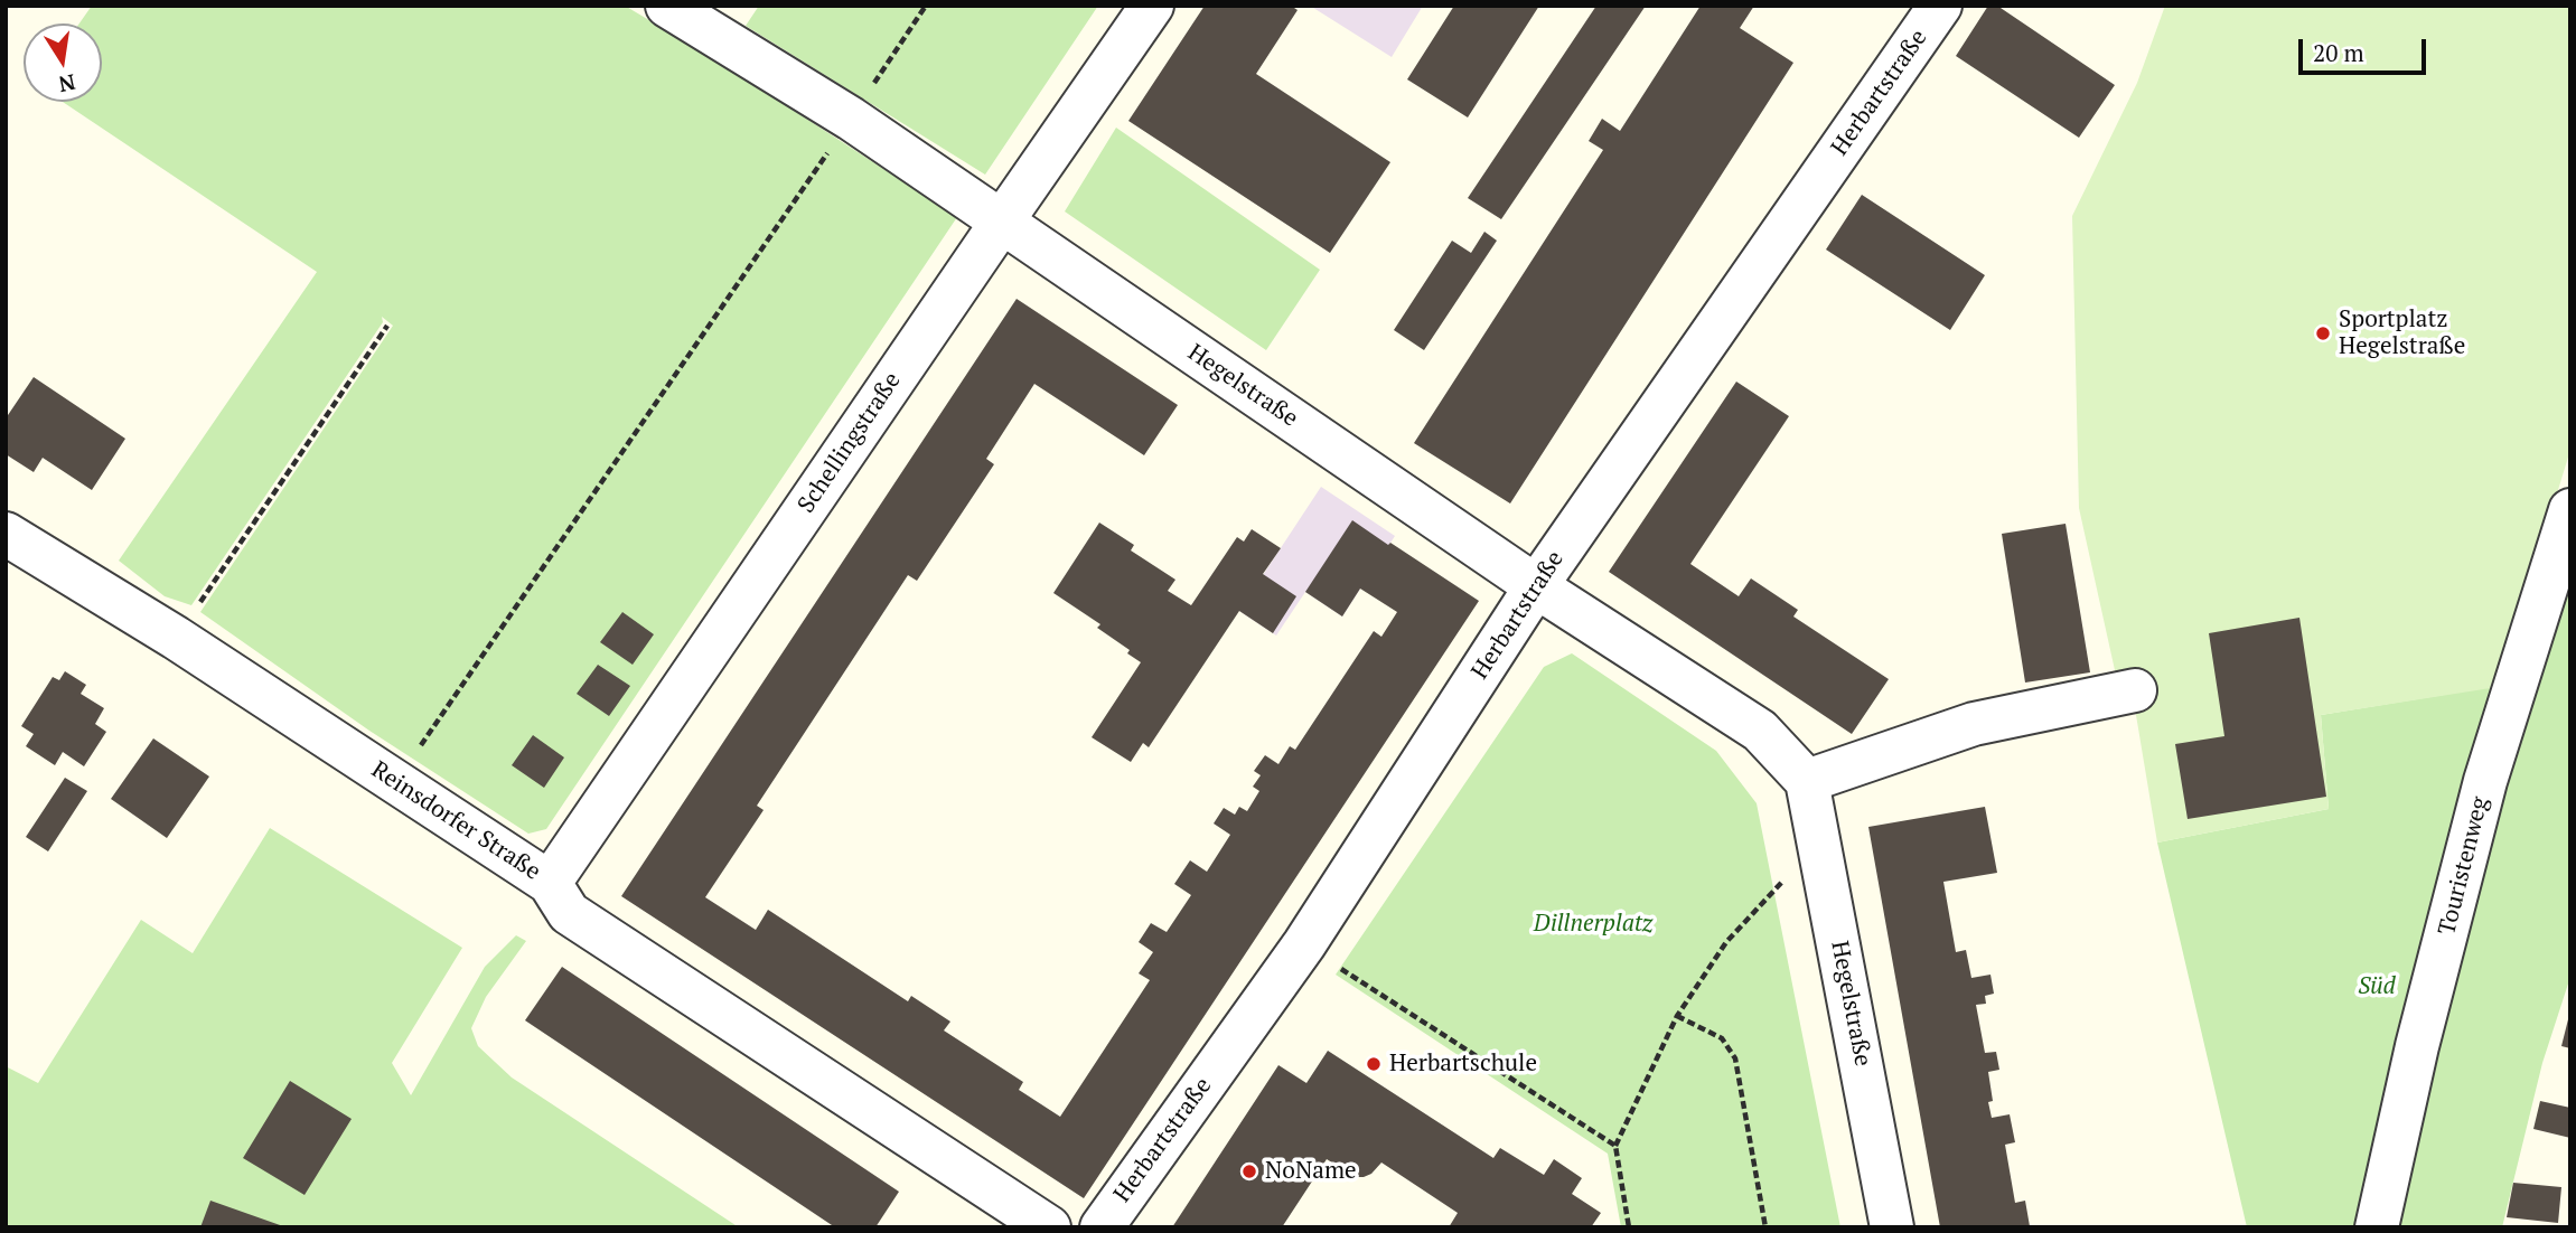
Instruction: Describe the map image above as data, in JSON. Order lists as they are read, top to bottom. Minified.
{"streets":{"street":["Herbartstraße","Hegelstraße","Schellingstraße","Reinsdorfer Straße","Touristenweg"]},"crossings":[["Herbartstraße","Hegelstraße"],["Hegelstraße","Schellingstraße"],["Schellingstraße","Reinsdorfer Straße"]],"parks":["Dillnerplatz","Süd"],"places":["Sportplatz Hegelstraße","Herbartschule","NoName"],"scale_bar":"20 m","north":"bottom"}
